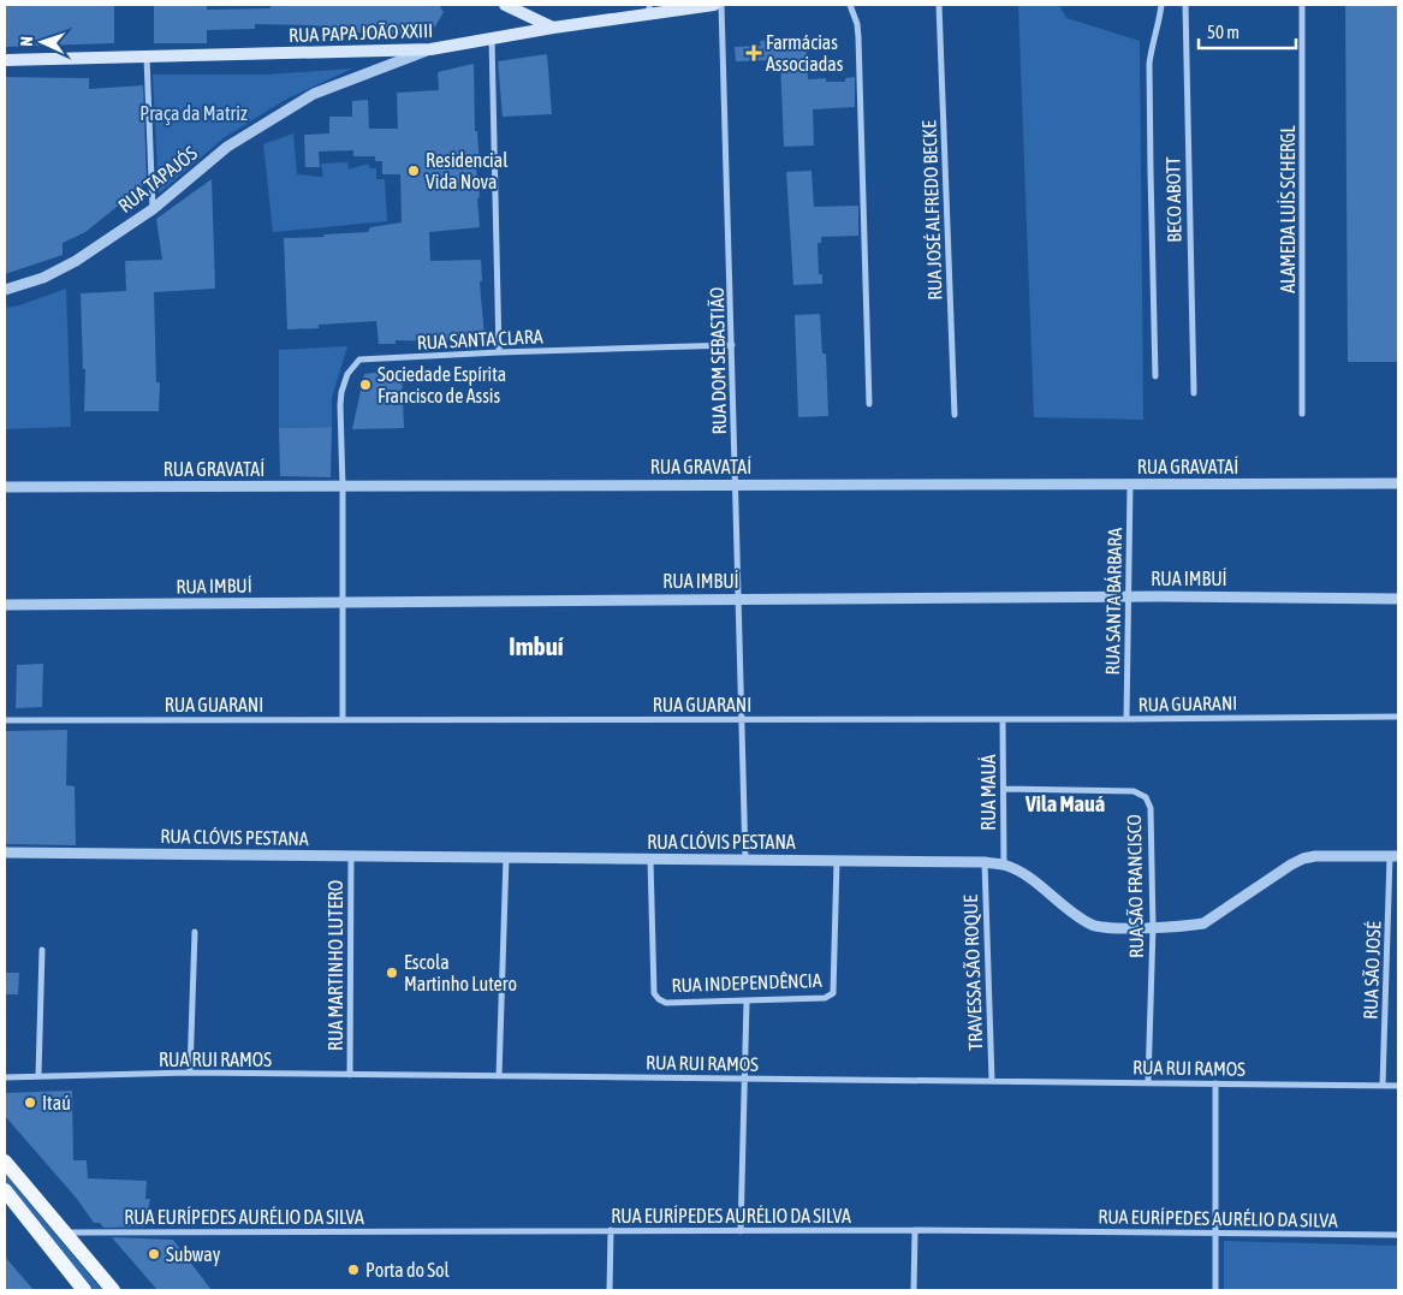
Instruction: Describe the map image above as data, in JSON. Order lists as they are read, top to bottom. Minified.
{"streets":{"main road":["RUA PAPA JOÃO XXIII"],"street":["RUA TAPAJÓS","BECO ABOTT","ALAMEDA LUÍS SCHERGL","RUA JOSÉ ALFREDO BECKE","RUA SANTA CLARA","RUA DOM SEBASTIÃO","RUA GRAVATAÍ","RUA IMBUÍ","RUA SANTA BÁRBARA","RUA GUARANI","RUA MAUÁ","RUA CLÓVIS PESTANA","RUA SÃO FRANCISCO","RUA MARTINHO LUTERO","RUA SÃO JOSÉ","TRAVESSA SÃO ROQUE","RUA INDEPENDÊNCIA","RUA RUI RAMOS","RUA EURÍPEDES AURÉLIO DA SILVA"]},"crossings":[["RUA PAPA JOÃO XXIII","RUA TAPAJÓS"],["RUA SANTA CLARA","RUA DOM SEBASTIÃO"],["RUA SANTA CLARA","RUA GRAVATAÍ"],["RUA DOM SEBASTIÃO","RUA GRAVATAÍ"],["RUA DOM SEBASTIÃO","RUA IMBUÍ"],["RUA DOM SEBASTIÃO","RUA GUARANI"],["RUA DOM SEBASTIÃO","RUA CLÓVIS PESTANA"],["RUA GRAVATAÍ","RUA SANTA BÁRBARA"],["RUA IMBUÍ","RUA SANTA BÁRBARA"],["RUA SANTA BÁRBARA","RUA GUARANI"],["RUA GUARANI","RUA MAUÁ"],["RUA MAUÁ","RUA CLÓVIS PESTANA"],["RUA MAUÁ","RUA SÃO FRANCISCO"],["RUA CLÓVIS PESTANA","RUA SÃO FRANCISCO"],["RUA CLÓVIS PESTANA","RUA MARTINHO LUTERO"],["RUA CLÓVIS PESTANA","RUA SÃO JOSÉ"],["RUA CLÓVIS PESTANA","TRAVESSA SÃO ROQUE"],["RUA CLÓVIS PESTANA","RUA INDEPENDÊNCIA"],["RUA SÃO FRANCISCO","RUA RUI RAMOS"],["RUA MARTINHO LUTERO","RUA RUI RAMOS"],["RUA SÃO JOSÉ","RUA RUI RAMOS"],["TRAVESSA SÃO ROQUE","RUA RUI RAMOS"]],"districts":["Imbuí","Vila Mauá"],"parks":["Praça da Matriz"],"places":{"health":["Farmácias Associadas"],"other":["Residencial Vida Nova","Sociedade Espírita Francisco de Assis","Escola Martinho Lutero","Itaú","Subway","Porta do Sol"]},"scale_bar":"50 m","north":"left"}
